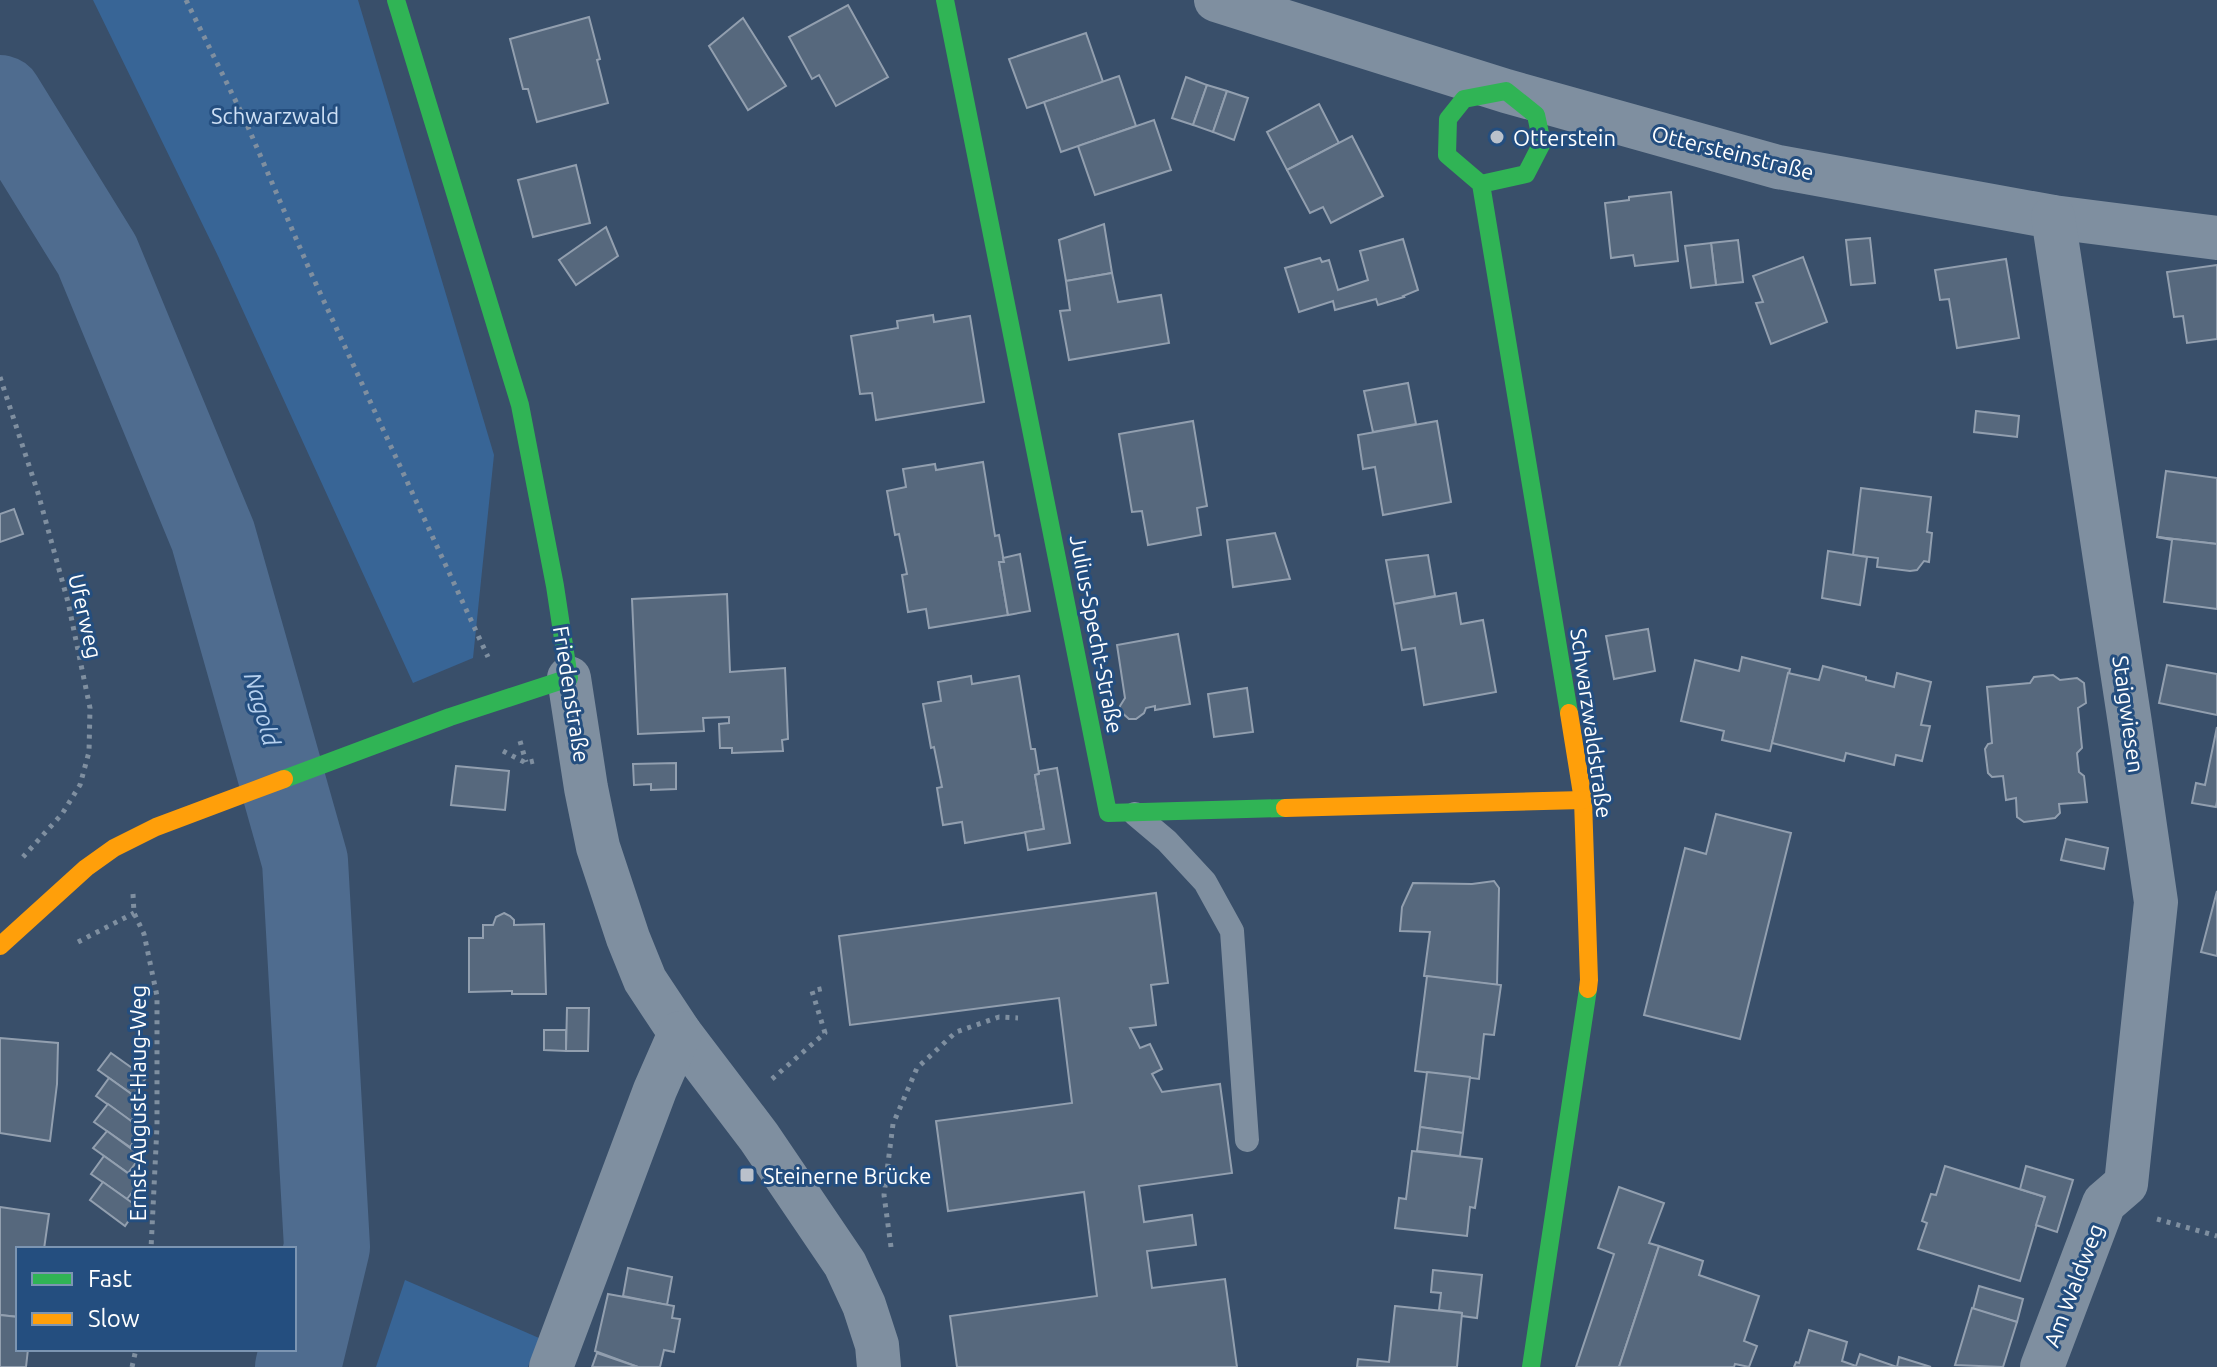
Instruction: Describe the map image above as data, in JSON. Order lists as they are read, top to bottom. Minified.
{"streets":{"street":["Ottersteinstraße","Julius-Specht-Straße","Friedenstraße","Staigwiesen","Schwarzwaldstraße","Am Waldweg"],"path":["Uferweg","Ernst-August-Haug-Weg"]},"crossings":[["Ottersteinstraße","Staigwiesen"],["Ottersteinstraße","Schwarzwaldstraße"],["Julius-Specht-Straße","Schwarzwaldstraße"],["Staigwiesen","Am Waldweg"]],"water":["Nagold"],"parks":["Schwarzwald"],"places":{"other":["Otterstein"],"transit":["Steinerne Brücke"]},"legend":["Fast","Slow"]}
